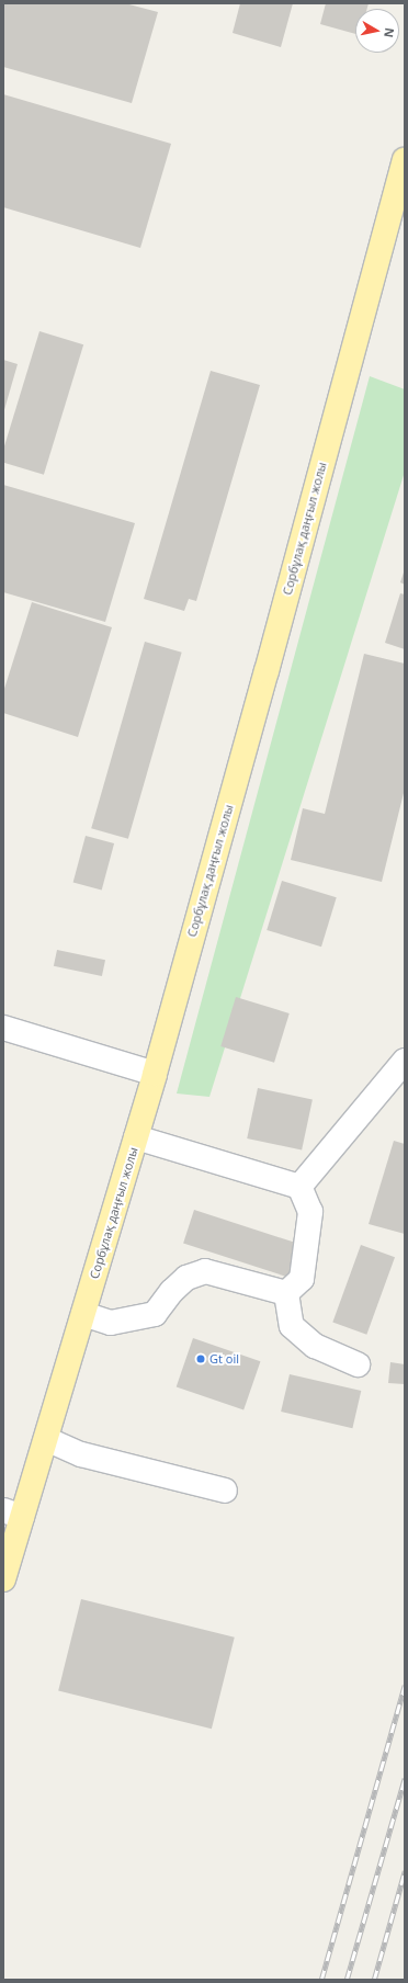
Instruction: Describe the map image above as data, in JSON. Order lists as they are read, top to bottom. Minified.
{"streets":{"main road":["Сорбұлақ даңғыл жолы"]},"places":["Gt oil"],"north":"right"}
